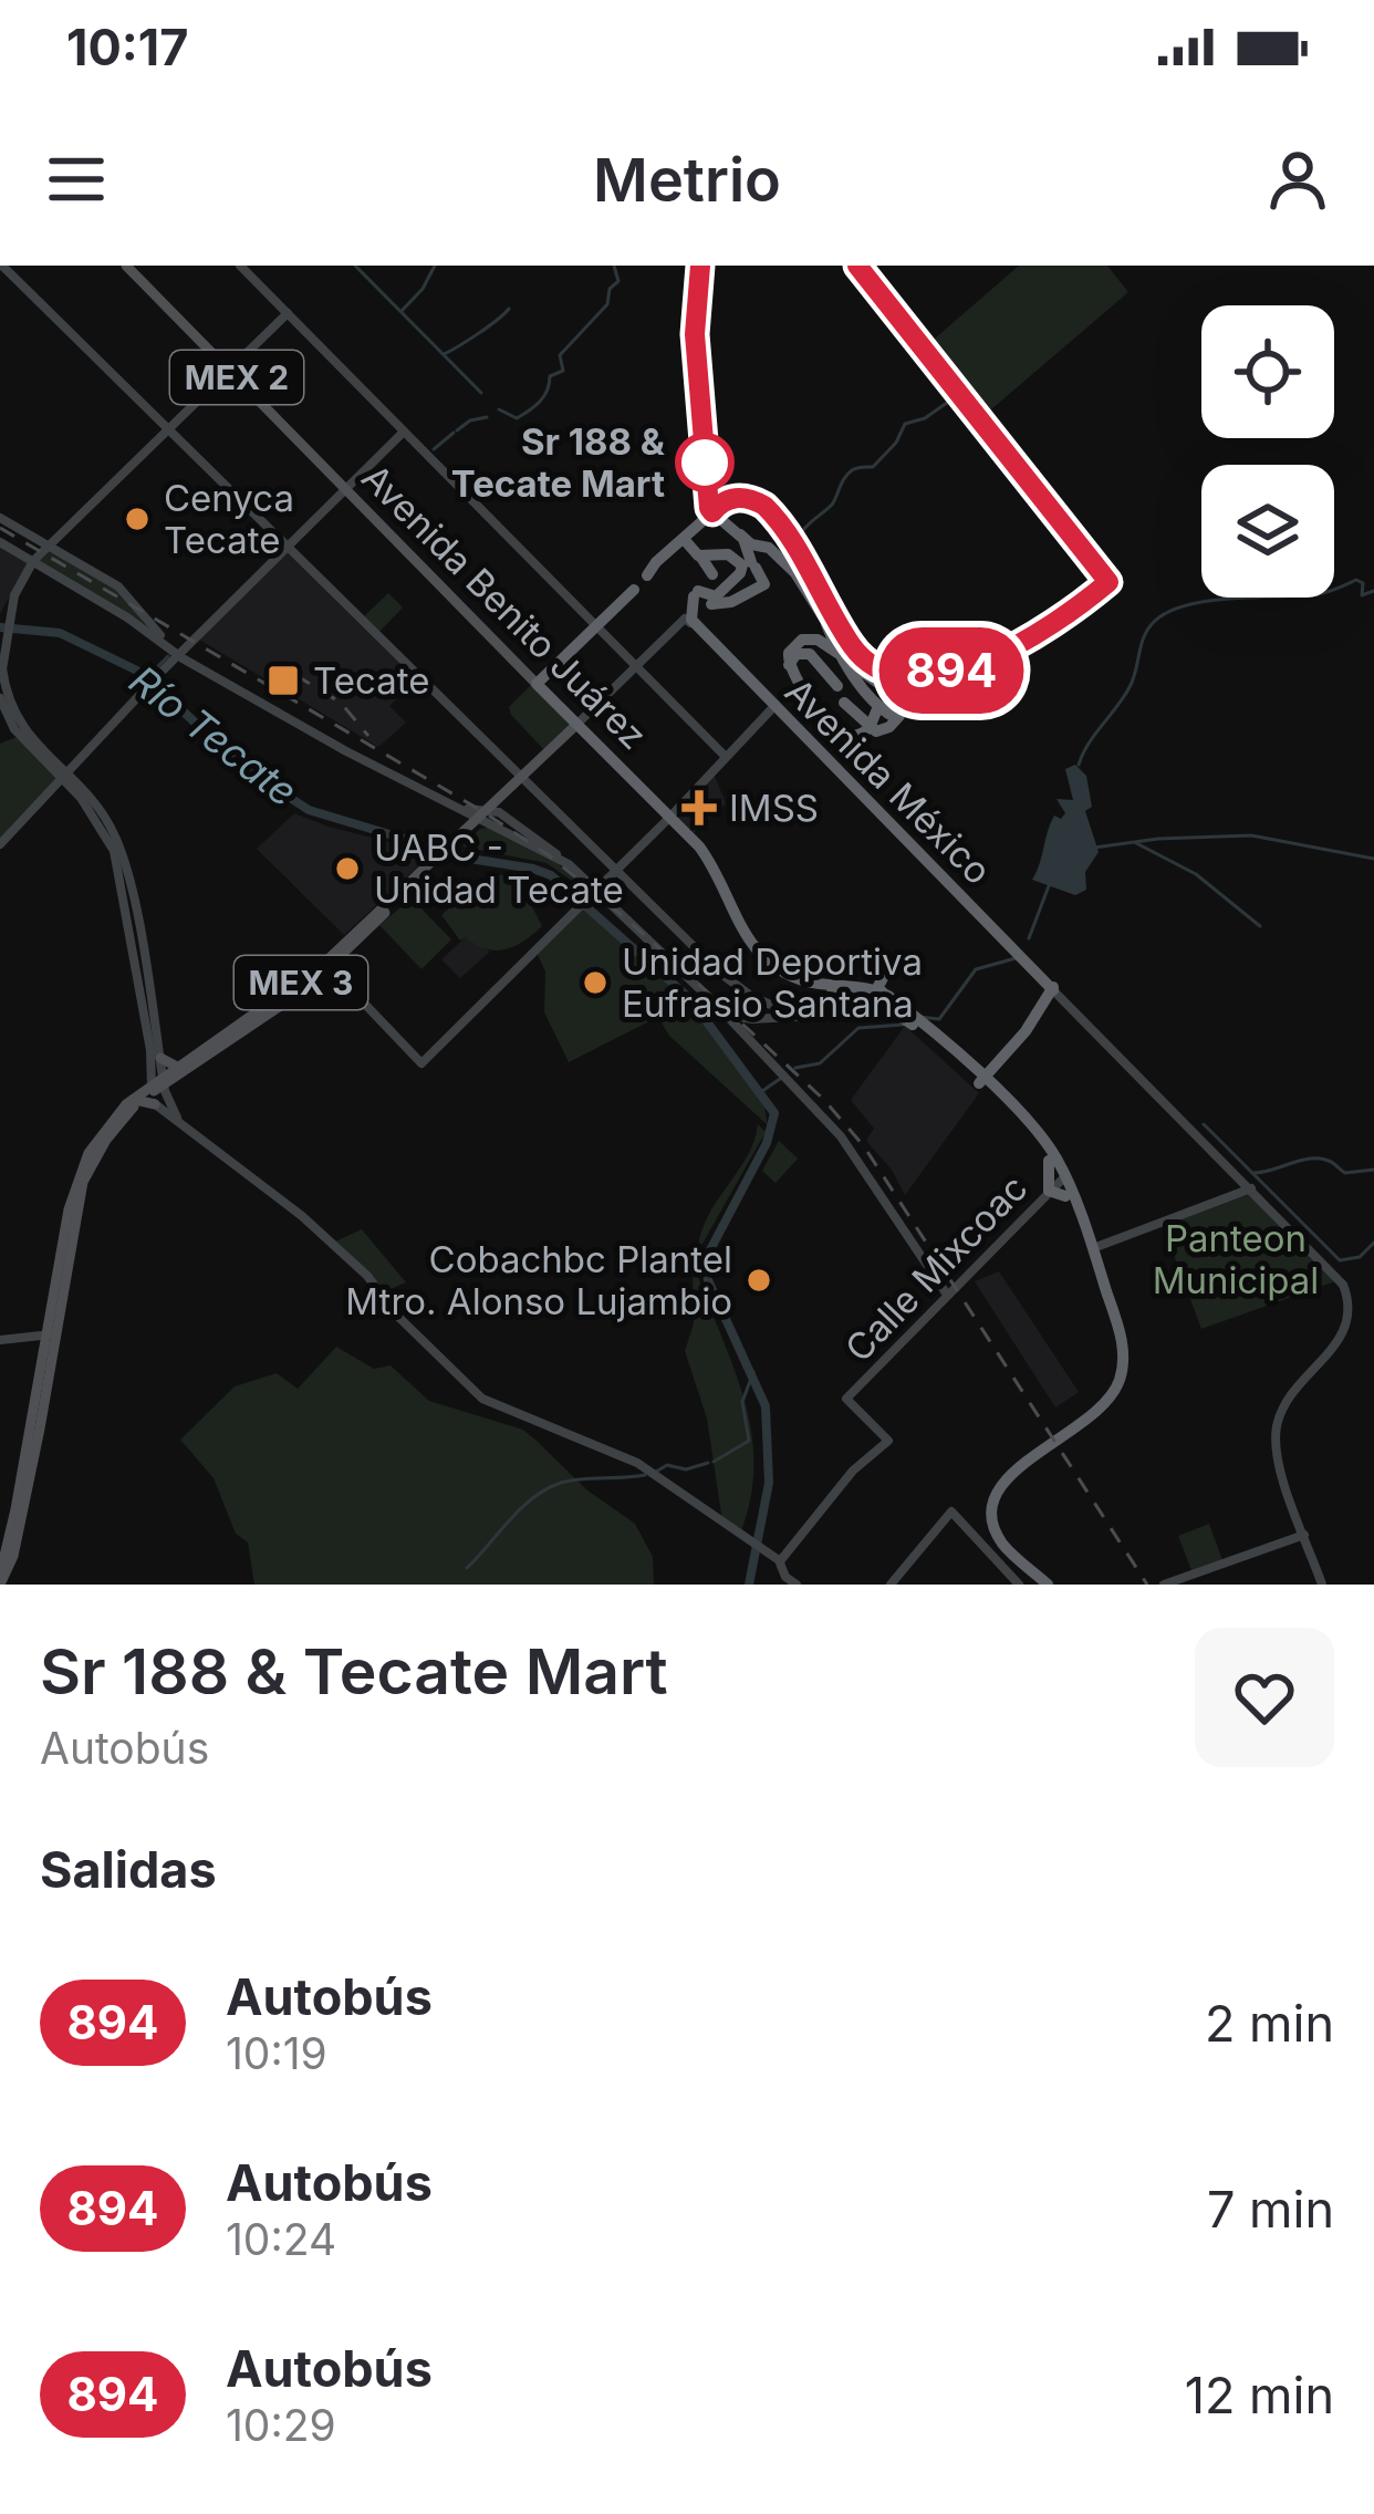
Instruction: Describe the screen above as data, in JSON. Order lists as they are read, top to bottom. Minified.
{"streets":{"highway":["MEX 2","Avenida Benito Juárez","Avenida México"],"main road":["MEX 3","Calle Mixcoac"]},"crossings":[["MEX 2","Avenida Benito Juárez"],["MEX 2","Calle Mixcoac"],["Avenida Benito Juárez","MEX 3"]],"water":["Río Tecate"],"parks":["Panteon Municipal"],"places":{"other":["Sr 188 & Tecate Mart","Cenyca Tecate","UABC - Unidad Tecate","Unidad Deportiva Eufrasio Santana","Cobachbc Plantel Mtro. Alonso Lujambio"],"transit":["Tecate"],"health":["IMSS"]},"lines":["bus line 894"],"page":{"status":"10:17","header":"Metrio","on_map":"894","heading":[["Sr 188 & Tecate Mart","Autobús"],"Salidas"],"list":[{"mark":"894","name":"Autobús","note":"10:19","value":"2 min"},{"mark":"894","name":"Autobús","note":"10:24","value":"7 min"},{"mark":"894","name":"Autobús","note":"10:29","value":"12 min"}]}}
